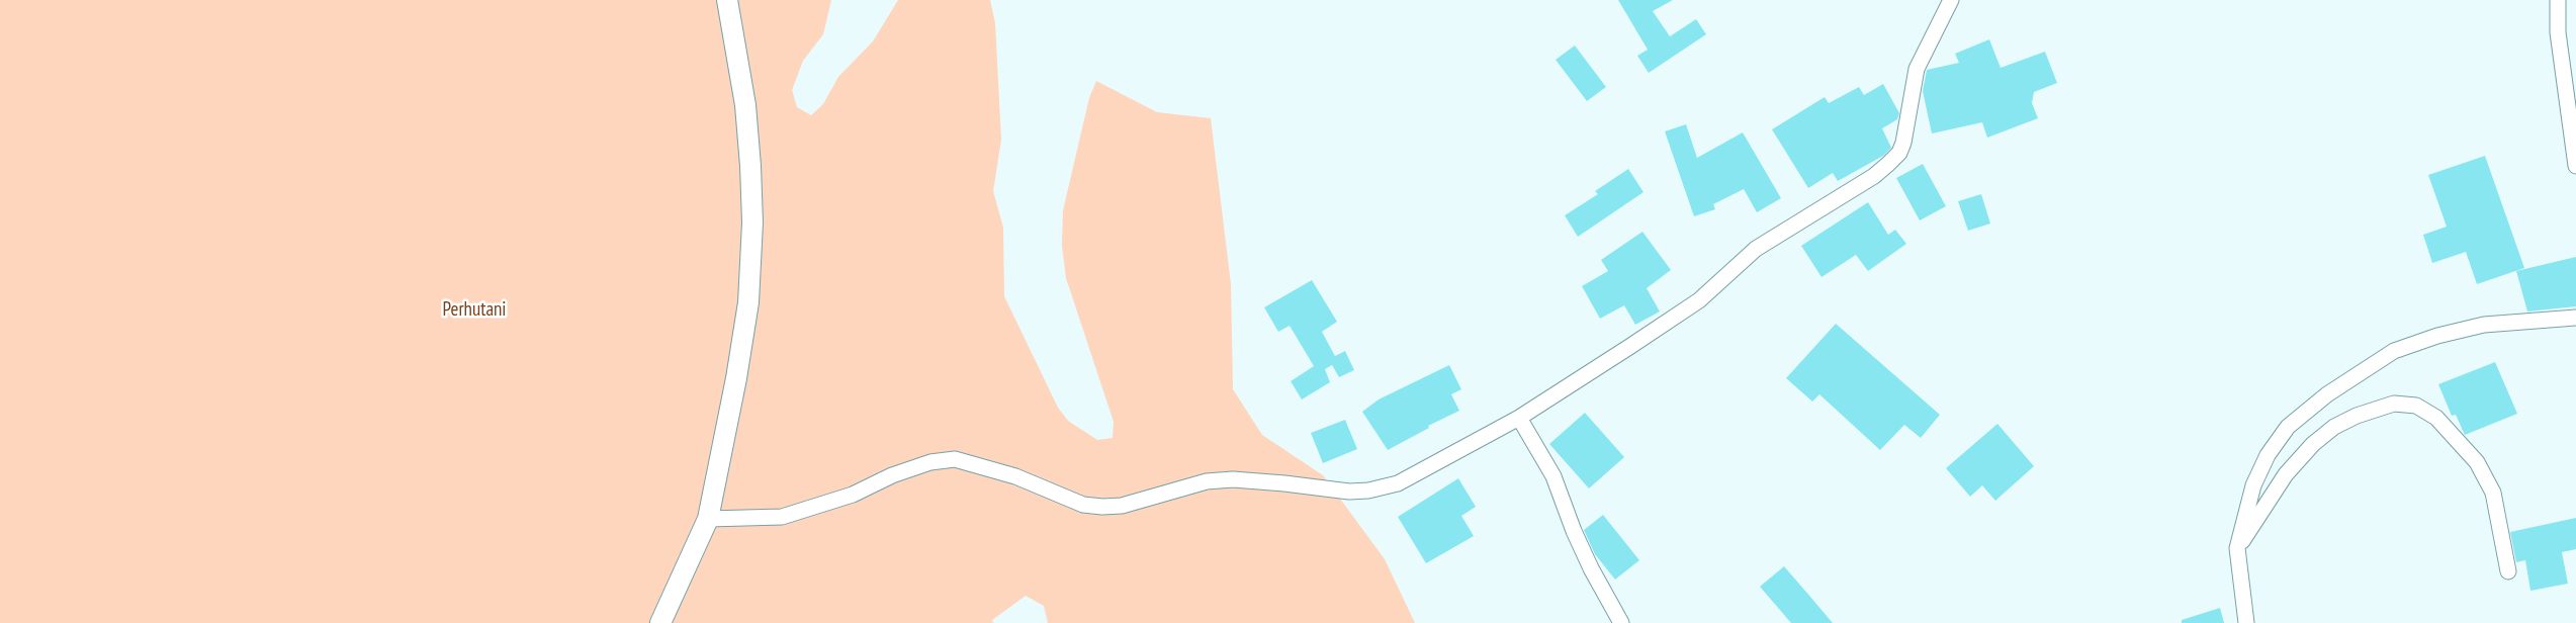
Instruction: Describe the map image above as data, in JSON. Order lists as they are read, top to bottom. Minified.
{"parks":["Perhutani"]}
